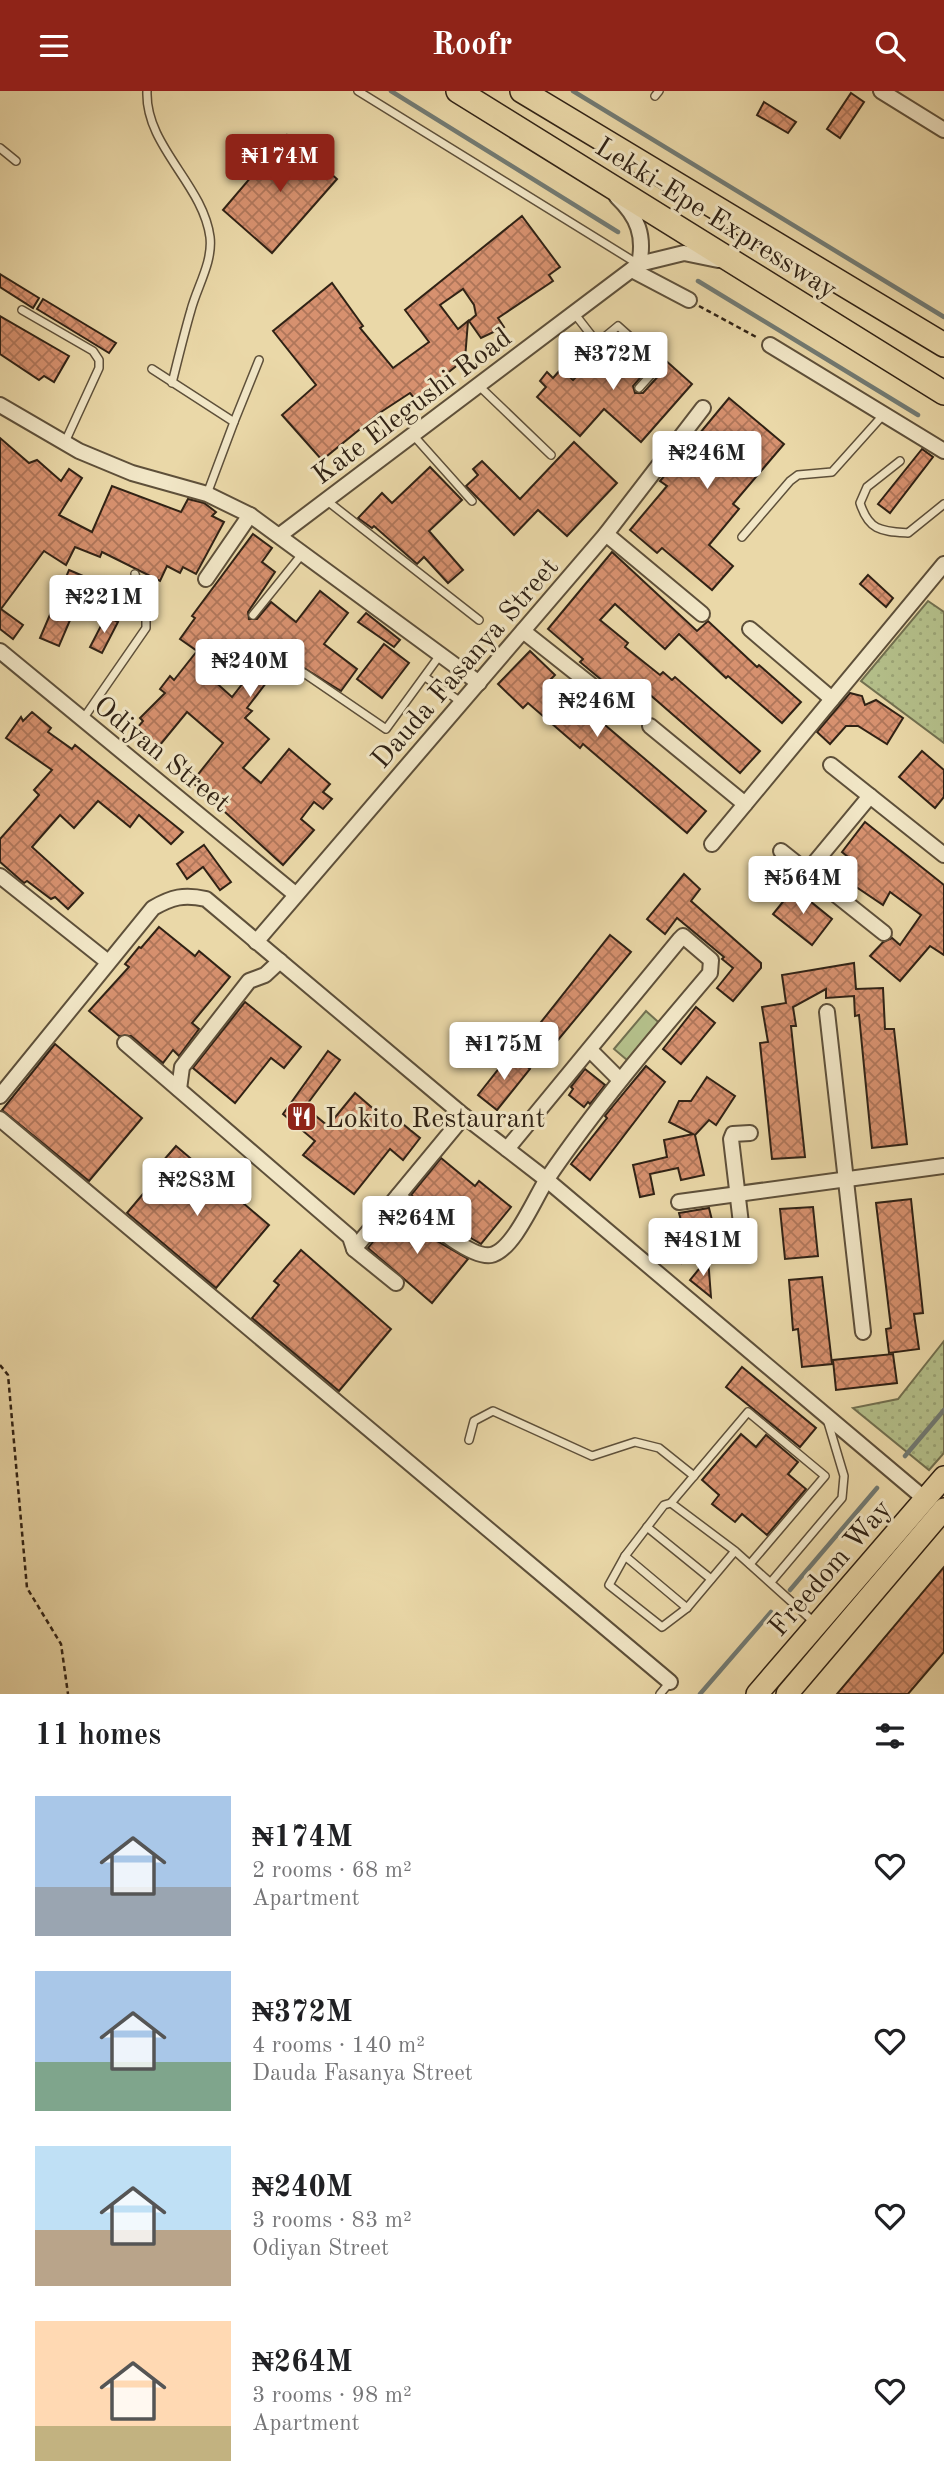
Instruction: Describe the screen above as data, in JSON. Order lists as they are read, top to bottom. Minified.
{"streets":{"highway":["Lekki-Epe Expressway"],"main road":["Freedom Way"],"street":["Kate Elegushi Road","Dauda Fasanya Street","Odiyan Street"]},"crossings":[["Lekki-Epe Expressway","Kate Elegushi Road"],["Dauda Fasanya Street","Odiyan Street"]],"places":{"restaurant":["Lokito Restaurant"]},"page":{"header":"Roofr","price":["₦174M","₦372M","₦246M","₦221M","₦240M","₦246M","₦564M","₦175M","₦283M","₦264M","₦481M"],"heading":"11 homes","list":[{"name":"₦174M","note":"2 rooms · 68 m² · Apartment"},{"name":"₦372M","note":"4 rooms · 140 m² · Dauda Fasanya Street"},{"name":"₦240M","note":"3 rooms · 83 m² · Odiyan Street"},{"name":"₦264M","note":"3 rooms · 98 m² · Apartment"}]}}
